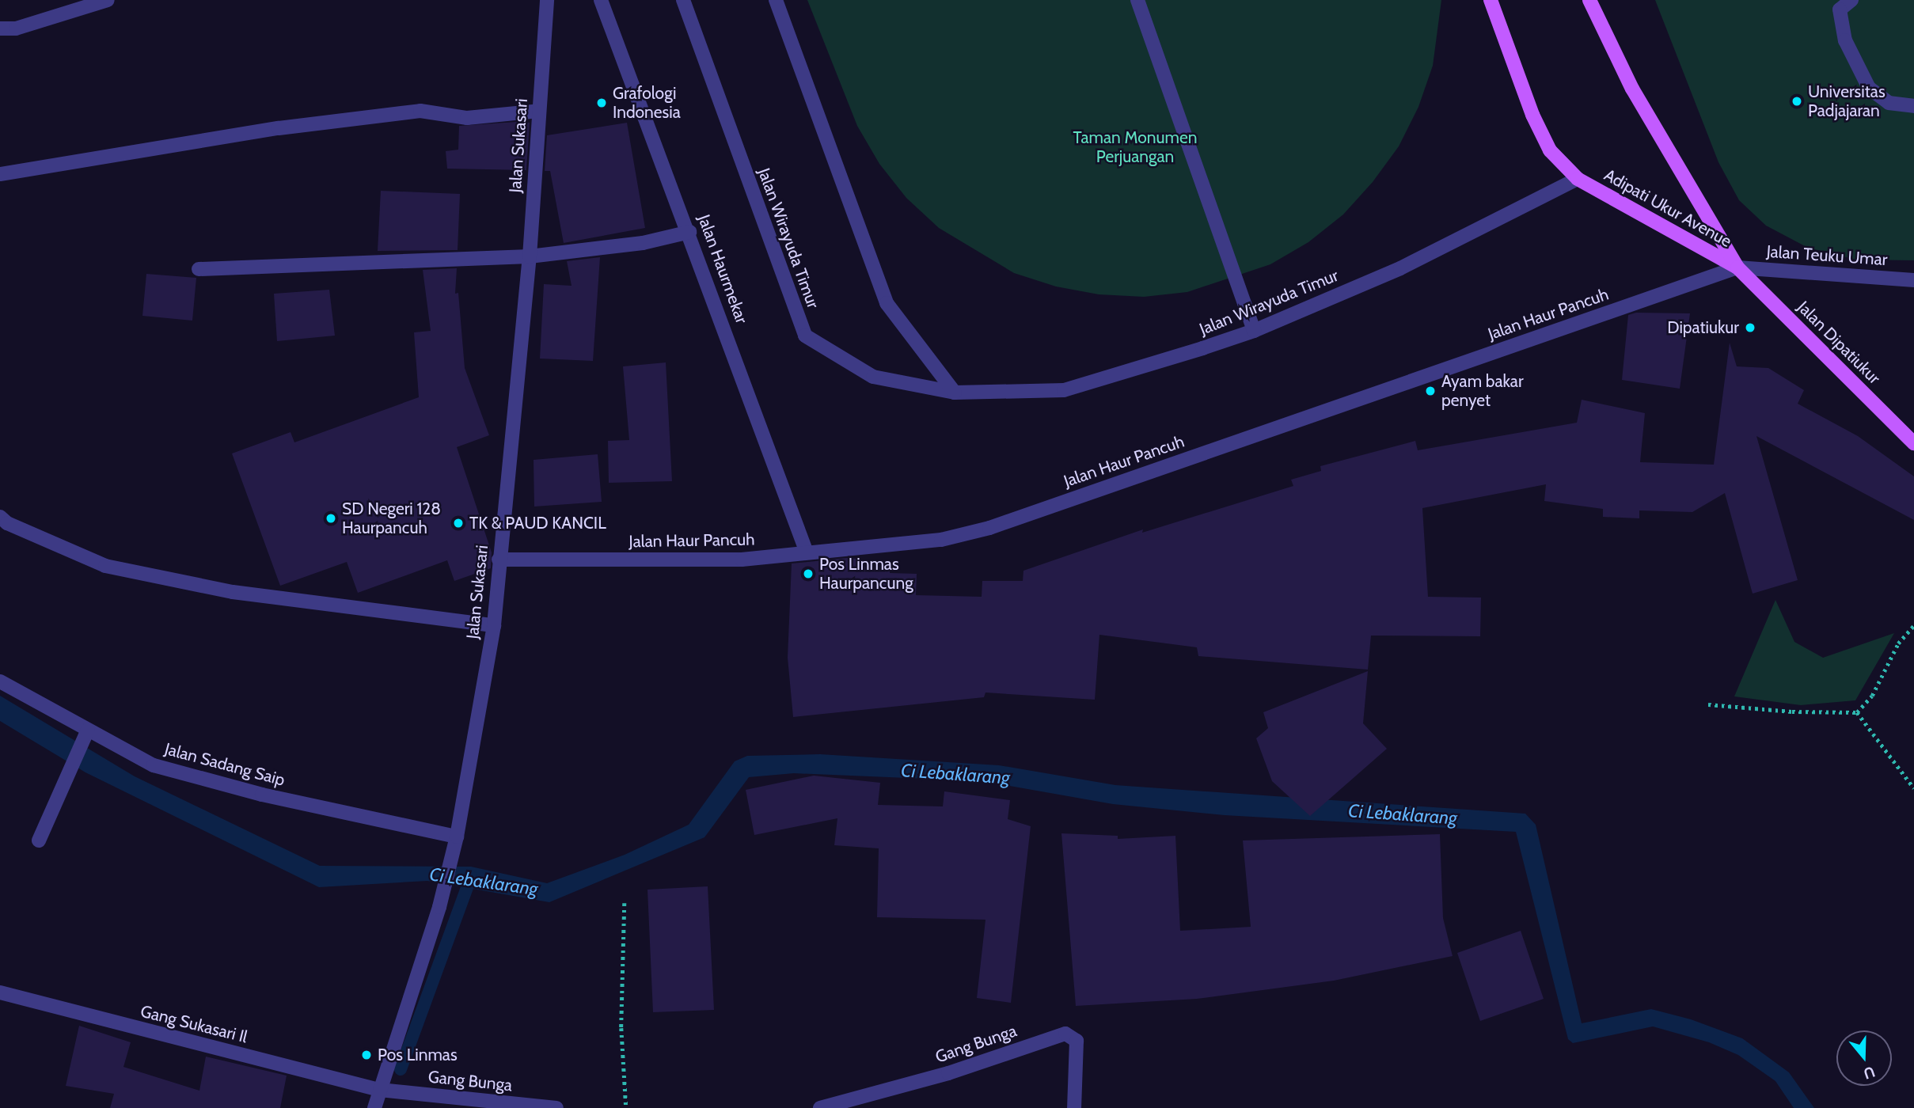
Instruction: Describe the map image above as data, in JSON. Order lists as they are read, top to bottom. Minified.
{"streets":{"main road":["Adipati Ukur Avenue","Jalan Dipatiukur"],"street":["Jalan Sukasari","Jalan Wirayuda Timur","Jalan Teuku Umar","Jalan Haurmekar","Jalan Haur Pancuh","Jalan Sadang Saip","Gang Sukasari Il","Gang Bunga"]},"crossings":[["Jalan Sukasari","Jalan Haur Pancuh"],["Jalan Sukasari","Jalan Sadang Saip"],["Jalan Sukasari","Gang Sukasari Il"],["Jalan Sukasari","Gang Bunga"],["Adipati Ukur Avenue","Jalan Wirayuda Timur"],["Adipati Ukur Avenue","Jalan Teuku Umar"],["Adipati Ukur Avenue","Jalan Haur Pancuh"],["Adipati Ukur Avenue","Jalan Dipatiukur"],["Jalan Teuku Umar","Jalan Haur Pancuh"],["Jalan Teuku Umar","Jalan Dipatiukur"],["Jalan Haurmekar","Jalan Haur Pancuh"],["Jalan Haur Pancuh","Jalan Dipatiukur"],["Gang Sukasari Il","Gang Bunga"]],"water":["Ci Lebaklarang"],"parks":["Taman Monumen Perjuangan"],"places":["Universitas Padjajaran","Grafologi Indonesia","Dipatiukur","Ayam bakar penyet","SD Negeri 128 Haurpancuh","TK & PAUD KANCIL","Pos Linmas Haurpancung","Pos Linmas"],"north":"bottom"}
